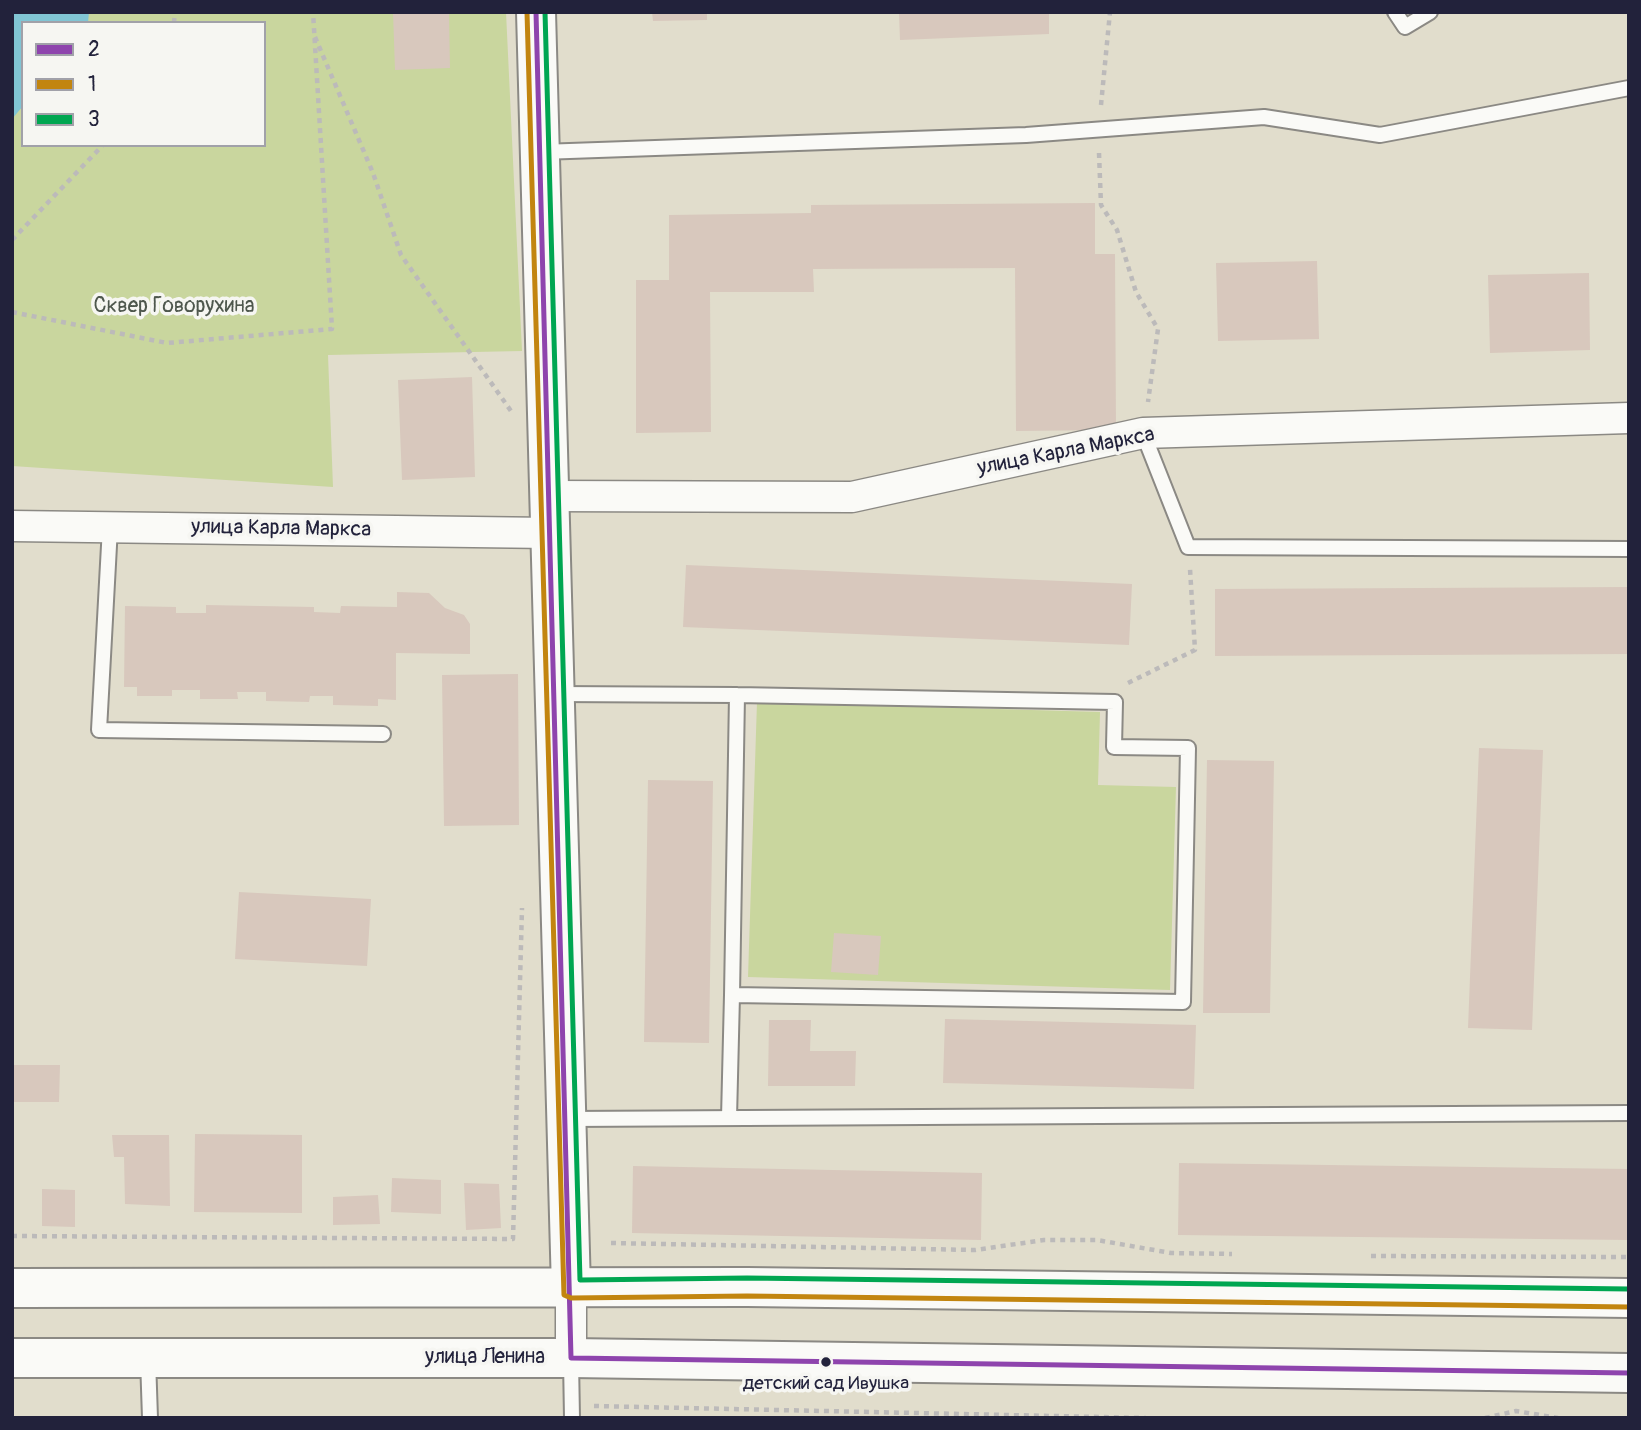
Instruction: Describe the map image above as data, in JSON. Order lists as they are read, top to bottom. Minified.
{"streets":{"main road":["улица Ленина"],"street":["улица Карла Маркса"]},"parks":["Сквер Говорухина"],"places":["детский сад Ивушка"],"lines":["transit line 2","transit line 1","transit line 3"],"legend":["2","1","3"]}
